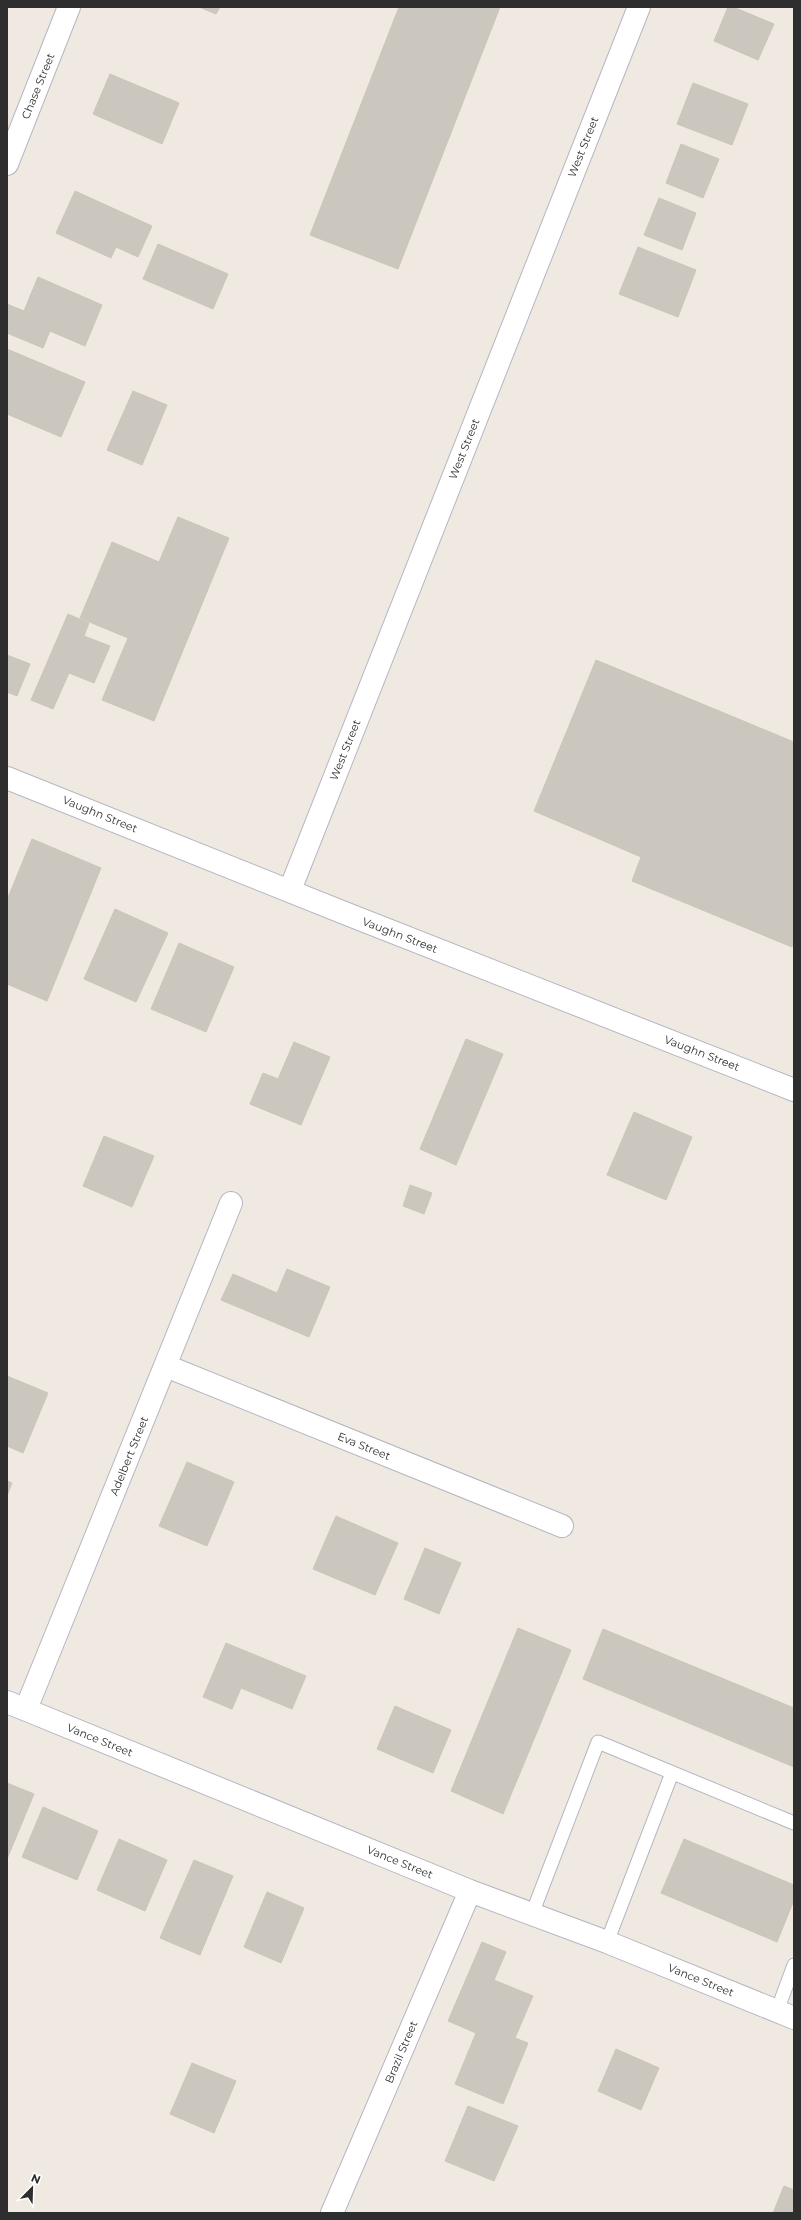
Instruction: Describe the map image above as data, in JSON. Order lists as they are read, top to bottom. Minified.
{"streets":{"street":["Chase Street","West Street","Vaughn Street","Eva Street","Adelbert Street","Vance Street","Brazil Street"]},"crossings":[["West Street","Vaughn Street"],["Eva Street","Adelbert Street"],["Adelbert Street","Vance Street"],["Vance Street","Brazil Street"]],"north":"top right"}
